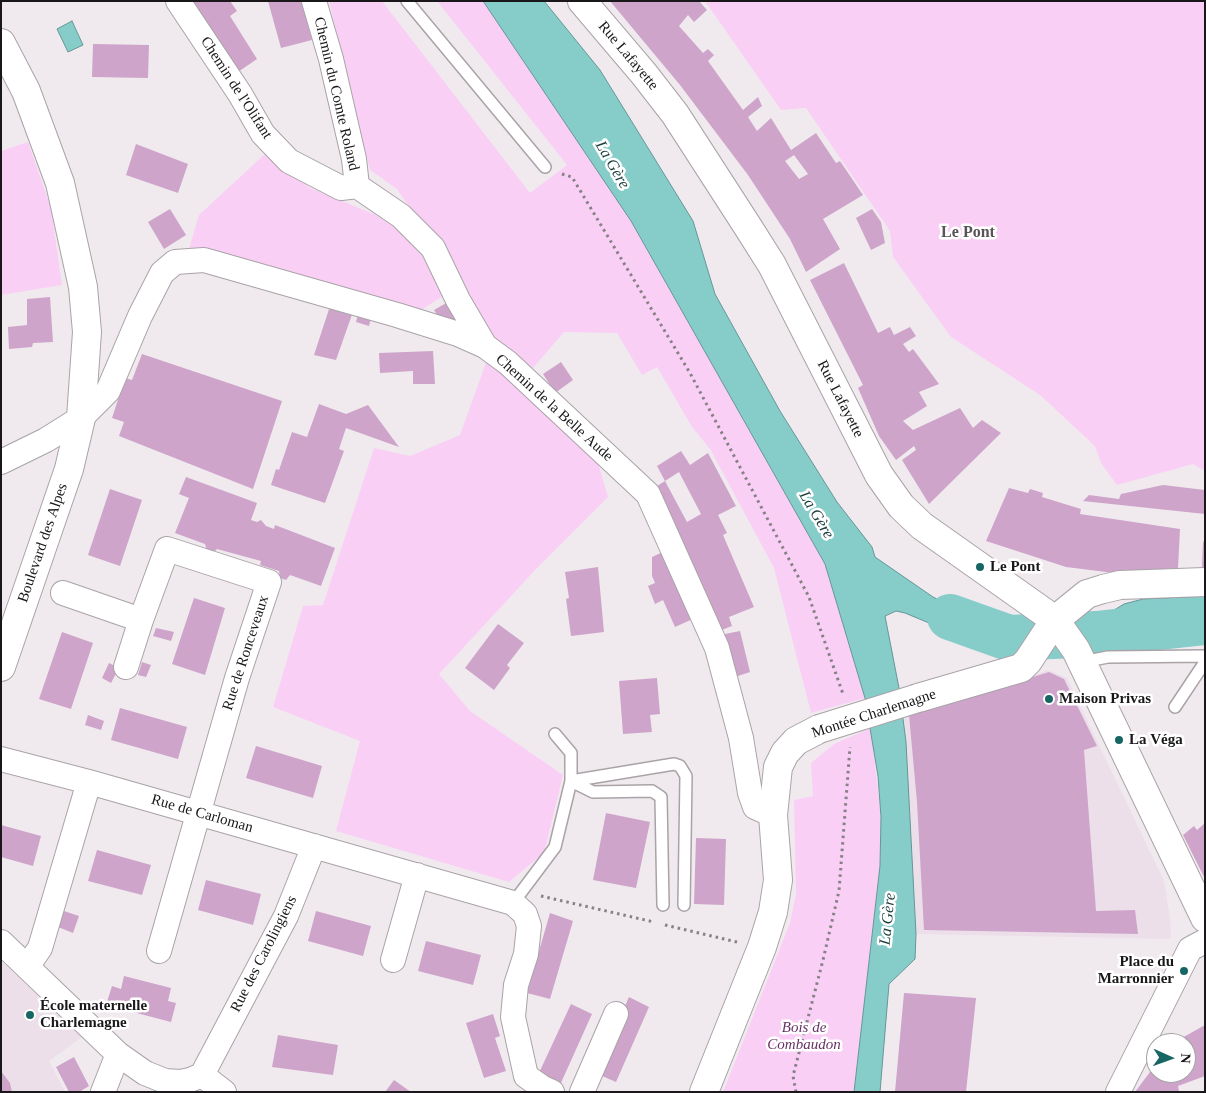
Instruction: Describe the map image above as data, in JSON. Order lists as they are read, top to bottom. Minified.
{"streets":{"street":["Rue Lafayette","Chemin de l'Olifant","Chemin du Comte Roland","Chemin de la Belle Aude","Boulevard des Alpes","Rue de Ronceveaux","Montée Charlemagne","Rue de Carloman","Rue des Carolingiens"]},"crossings":[["Rue Lafayette","Montée Charlemagne"],["Chemin de l'Olifant","Chemin du Comte Roland"],["Chemin de l'Olifant","Chemin de la Belle Aude"],["Chemin de la Belle Aude","Boulevard des Alpes"],["Chemin de la Belle Aude","Montée Charlemagne"],["Rue de Ronceveaux","Rue de Carloman"],["Rue de Carloman","Rue des Carolingiens"]],"districts":["Le Pont"],"water":["La Gère"],"parks":["Bois de Combaudon"],"places":["Le Pont","Maison Privas","La Véga","Place du Marronnier","École maternelle Charlemagne"],"north":"right"}
